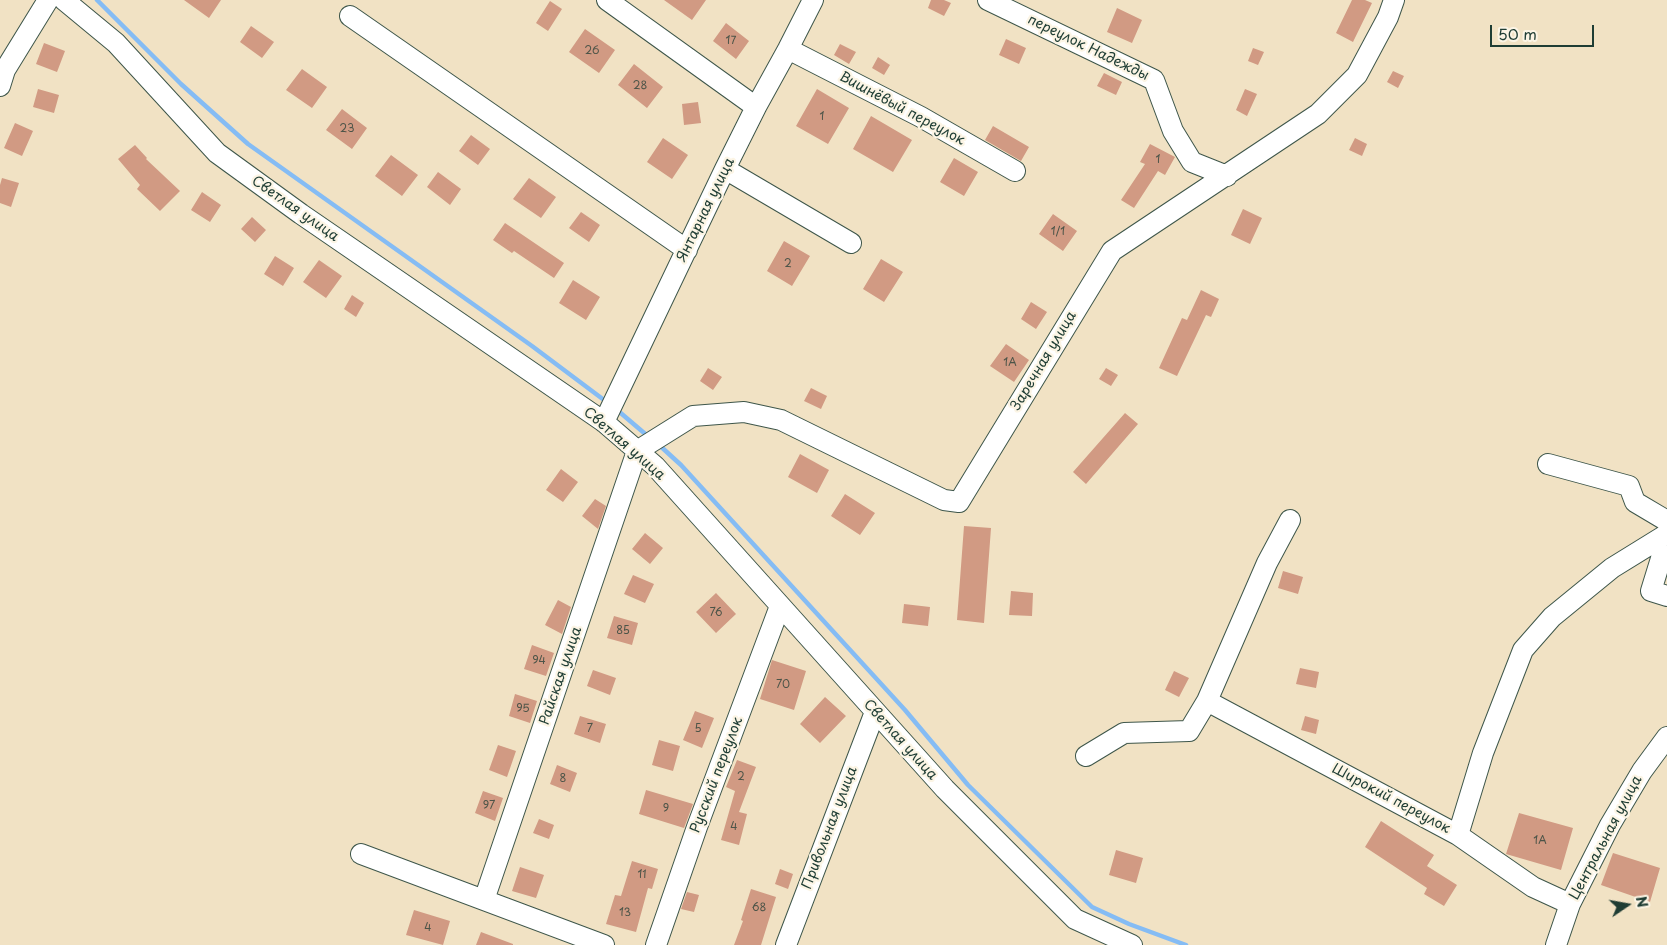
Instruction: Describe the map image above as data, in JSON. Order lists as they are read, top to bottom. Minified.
{"streets":{"street":["переулок Надежды","Вишнёвый переулок","Светлая улица","Янтарная улица","Заречная улица","Райская улица","Русский переулок","Широкий переулок","Привольная улица","Центральная улица"]},"crossings":[["переулок Надежды","Заречная улица"],["Вишнёвый переулок","Янтарная улица"],["Светлая улица","Янтарная улица"],["Светлая улица","Заречная улица"],["Светлая улица","Райская улица"],["Светлая улица","Русский переулок"],["Светлая улица","Привольная улица"],["Заречная улица","Райская улица"],["Широкий переулок","Центральная улица"]],"house_numbers":["17","26","28","1","23","1","1/1","2","1А","76","85","94","70","95","7","5","2","8","97","9","4","1А","11","68","13","4"],"scale_bar":"50 m","north":"right"}
